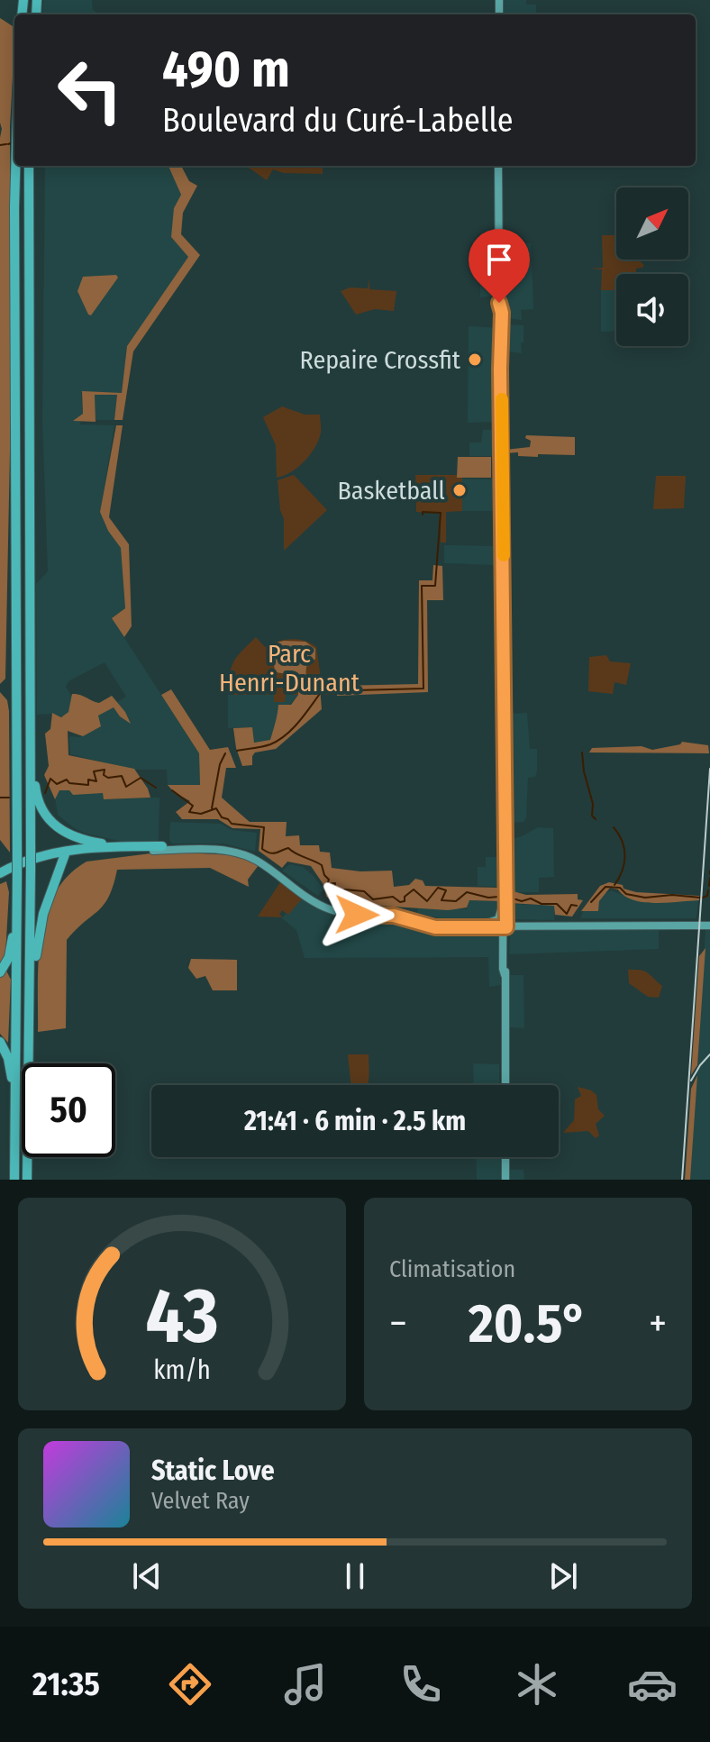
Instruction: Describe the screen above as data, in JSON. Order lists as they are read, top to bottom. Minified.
{"parks":["Parc Henri-Dunant"],"places":["Repaire Crossfit","Basketball"],"north":"top right","page":{"turn":["490 m","Boulevard du Curé-Labelle"],"limit":"50","trip":"21:41 · 6 min · 2.5 km","tile":"Climatisation","heat":["−","20.5°","+"],"song":["Static Love","Velvet Ray"],"tabs":"21:35","gauge":["43","km/h"]}}
